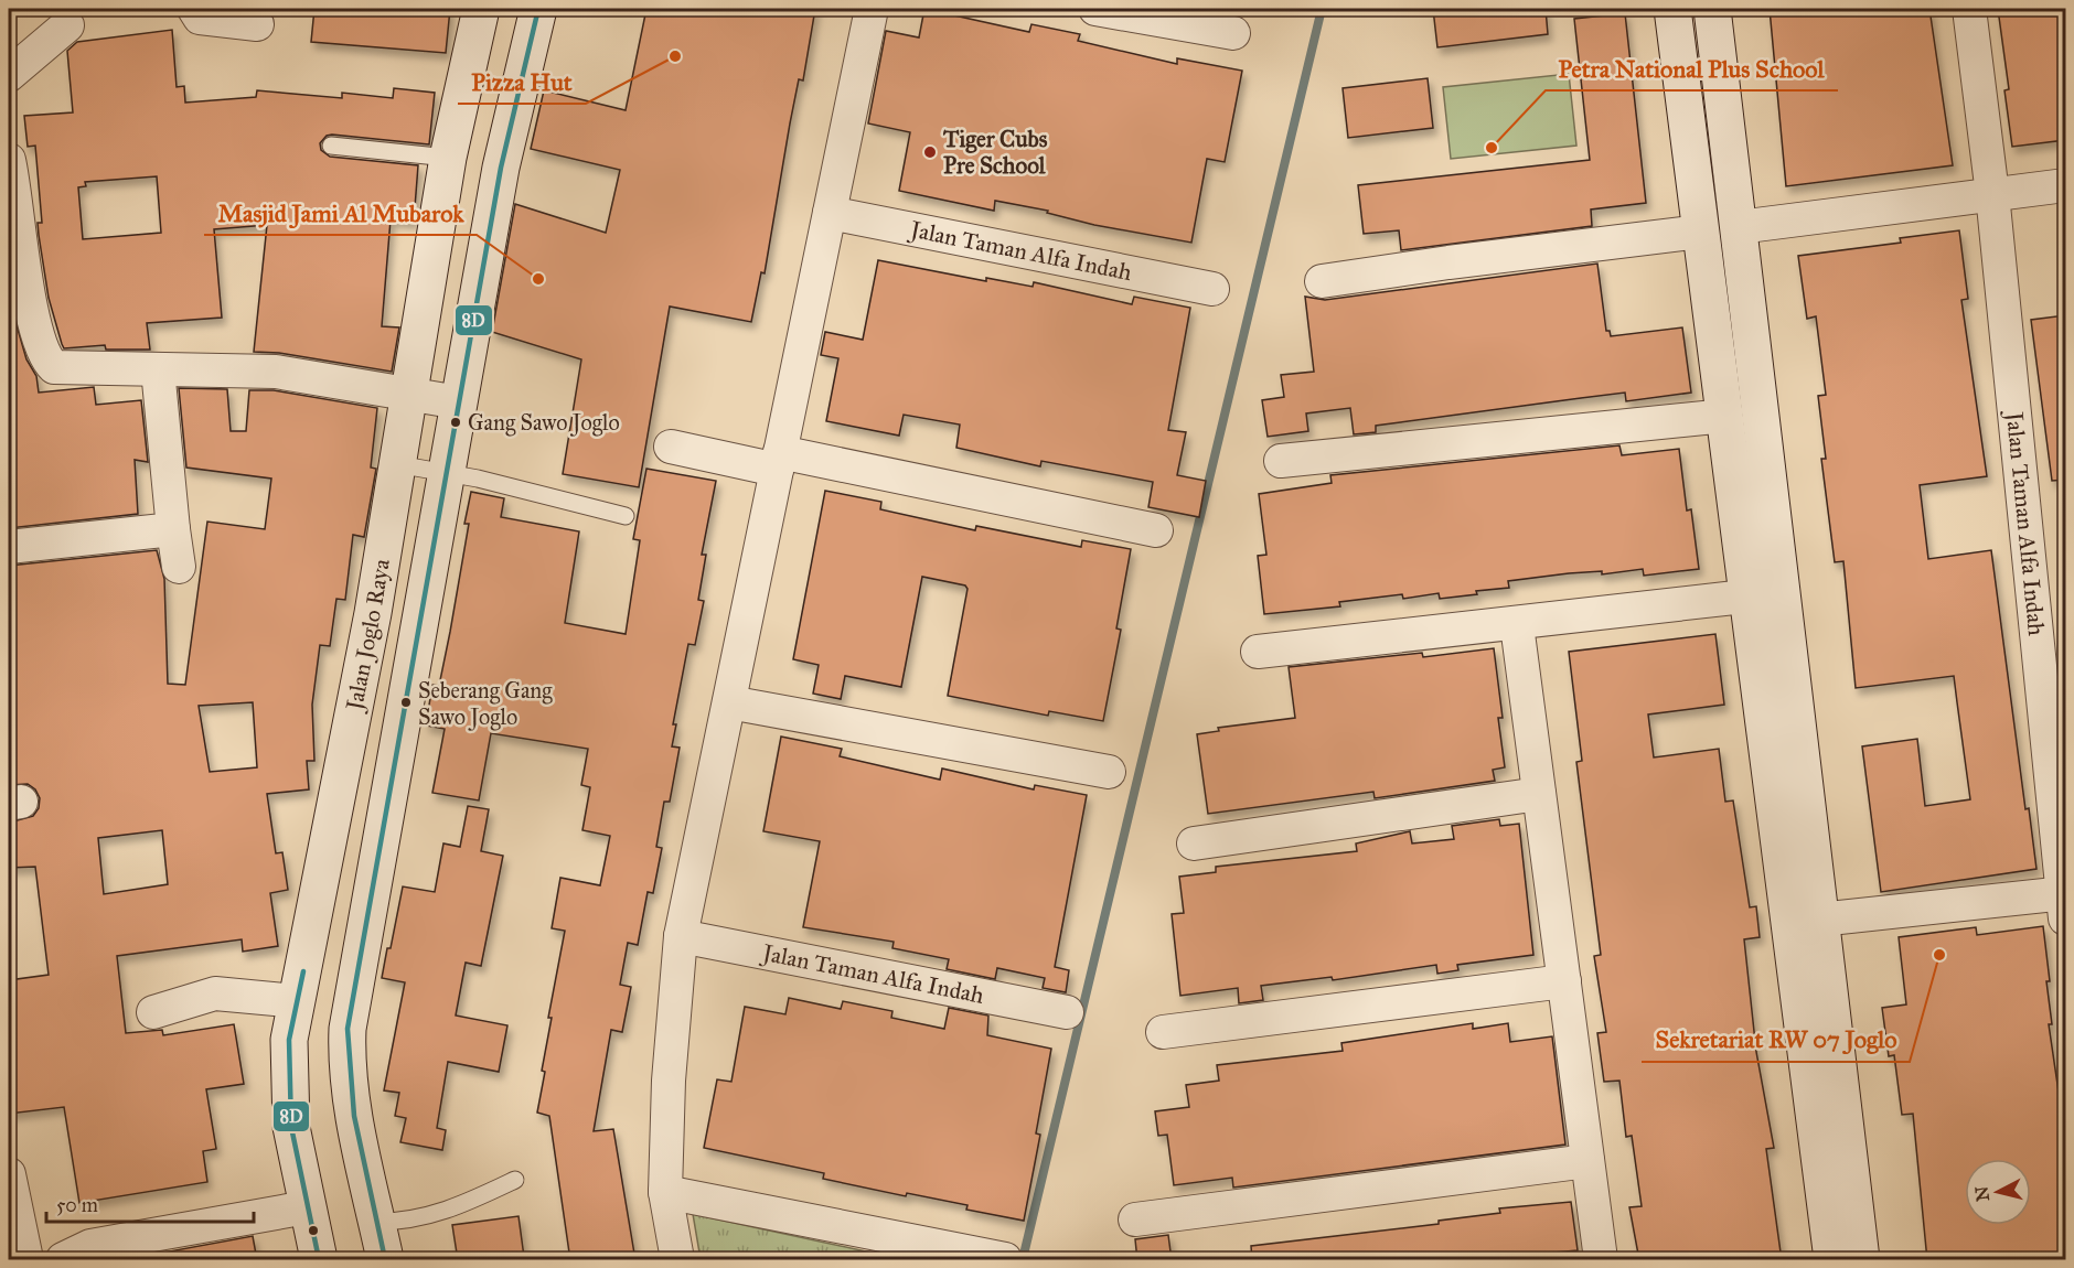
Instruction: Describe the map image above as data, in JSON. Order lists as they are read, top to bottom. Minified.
{"streets":{"main road":["Jalan Joglo Raya"],"street":["Jalan Taman Alfa Indah"]},"places":["Pizza Hut","Petra National Plus School","Tiger Cubs Pre School","Masjid Jami Al Mubarok","Gang Sawo Joglo","Seberang Gang Sawo Joglo","Sekretariat RW 07 Joglo"],"lines":["transit line 8D"],"scale_bar":"50 m","north":"left"}
